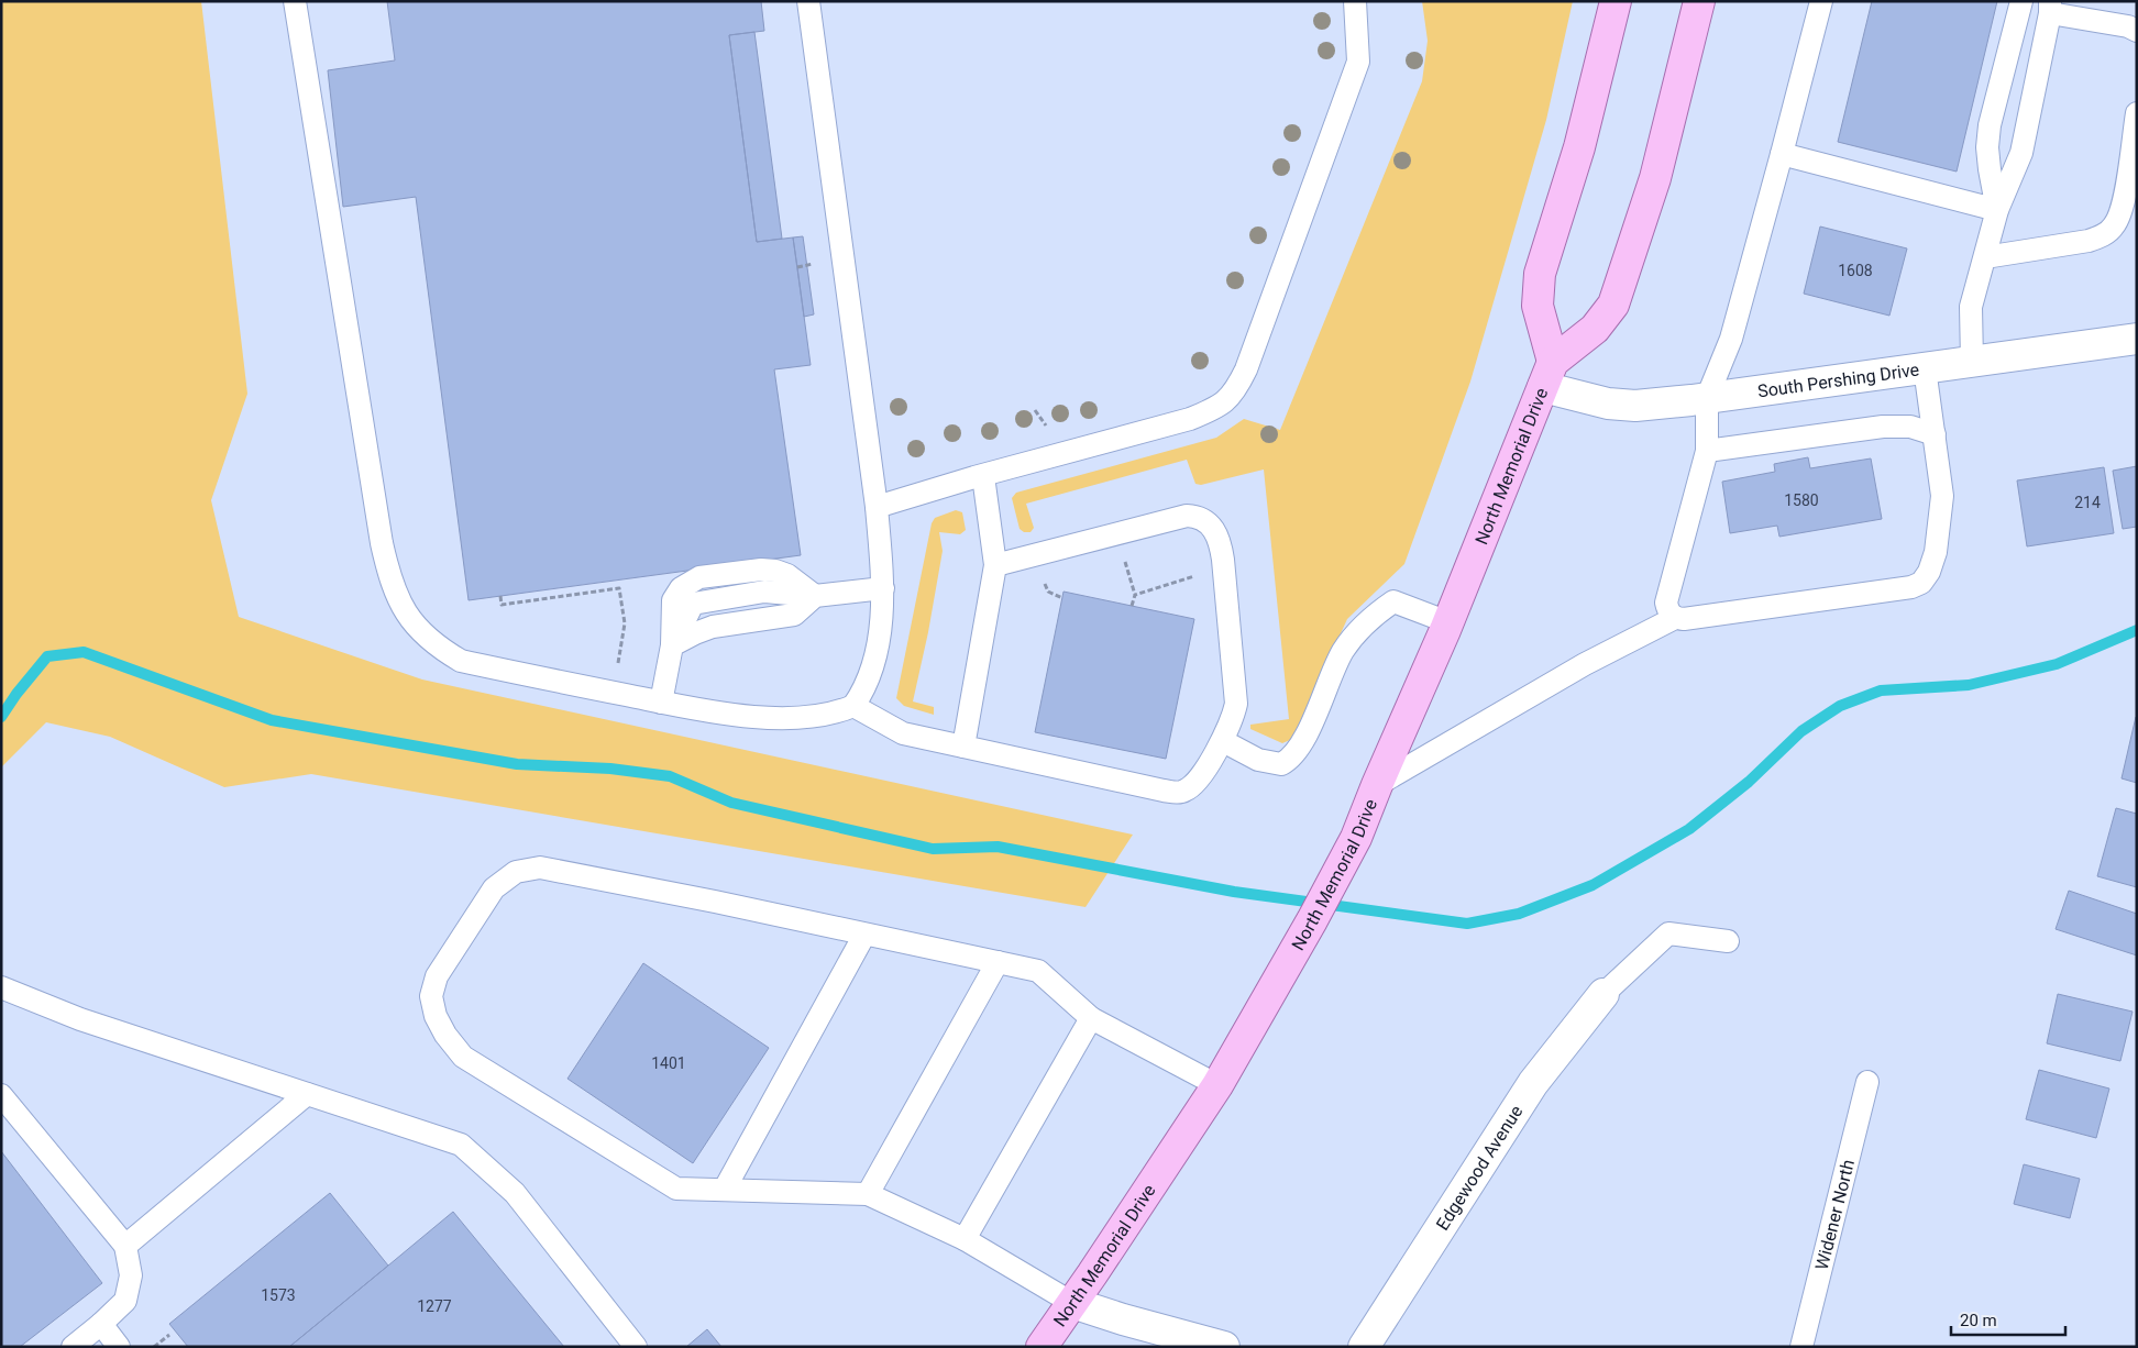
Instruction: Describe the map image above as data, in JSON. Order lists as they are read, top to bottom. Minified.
{"streets":{"main road":["North Memorial Drive"],"street":["South Pershing Drive","Edgewood Avenue"],"lane":["Widener North"]},"crossings":[["South Pershing Drive","North Memorial Drive"]],"house_numbers":["1608","1580","214","1401","1573","1277"],"scale_bar":"20 m"}
